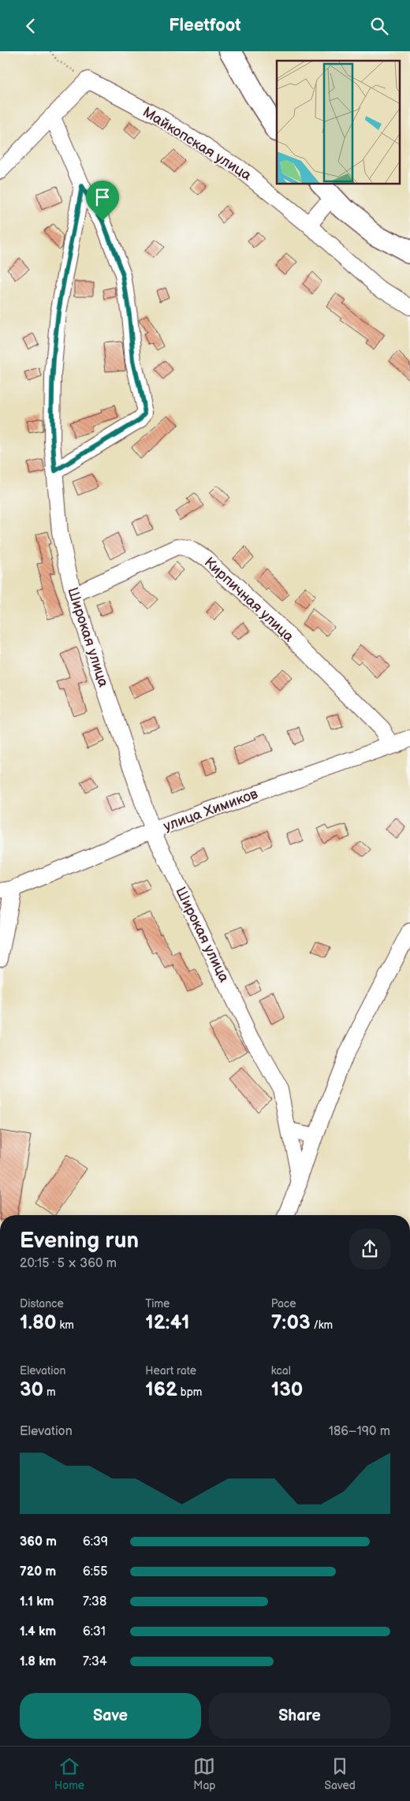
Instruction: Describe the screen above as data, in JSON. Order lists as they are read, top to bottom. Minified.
{"streets":{"street":["Майкопская улица","Кирпичная улица","Широкая улица","улица Химиков"]},"crossings":[["Кирпичная улица","Широкая улица"],["Кирпичная улица","улица Химиков"],["Широкая улица","улица Химиков"]],"page":{"header":"Fleetfoot","heading":["Evening run","20:15 · 5 × 360 m"],"stats":[["Distance","1.80 km"],["Time","12:41"],["Pace","7:03 /km"],["Elevation","30 m"],["Heart rate","162 bpm"],["kcal","130"]],"chart":["Elevation","186–190 m"],"list":[{"name":"360 m","note":"6:39"},{"name":"720 m","note":"6:55"},{"name":"1.1 km","note":"7:38"},{"name":"1.4 km","note":"6:31"},{"name":"1.8 km","note":"7:34"}],"buttons":["Save","Share"],"tabs":["Home","Map","Saved"]}}
